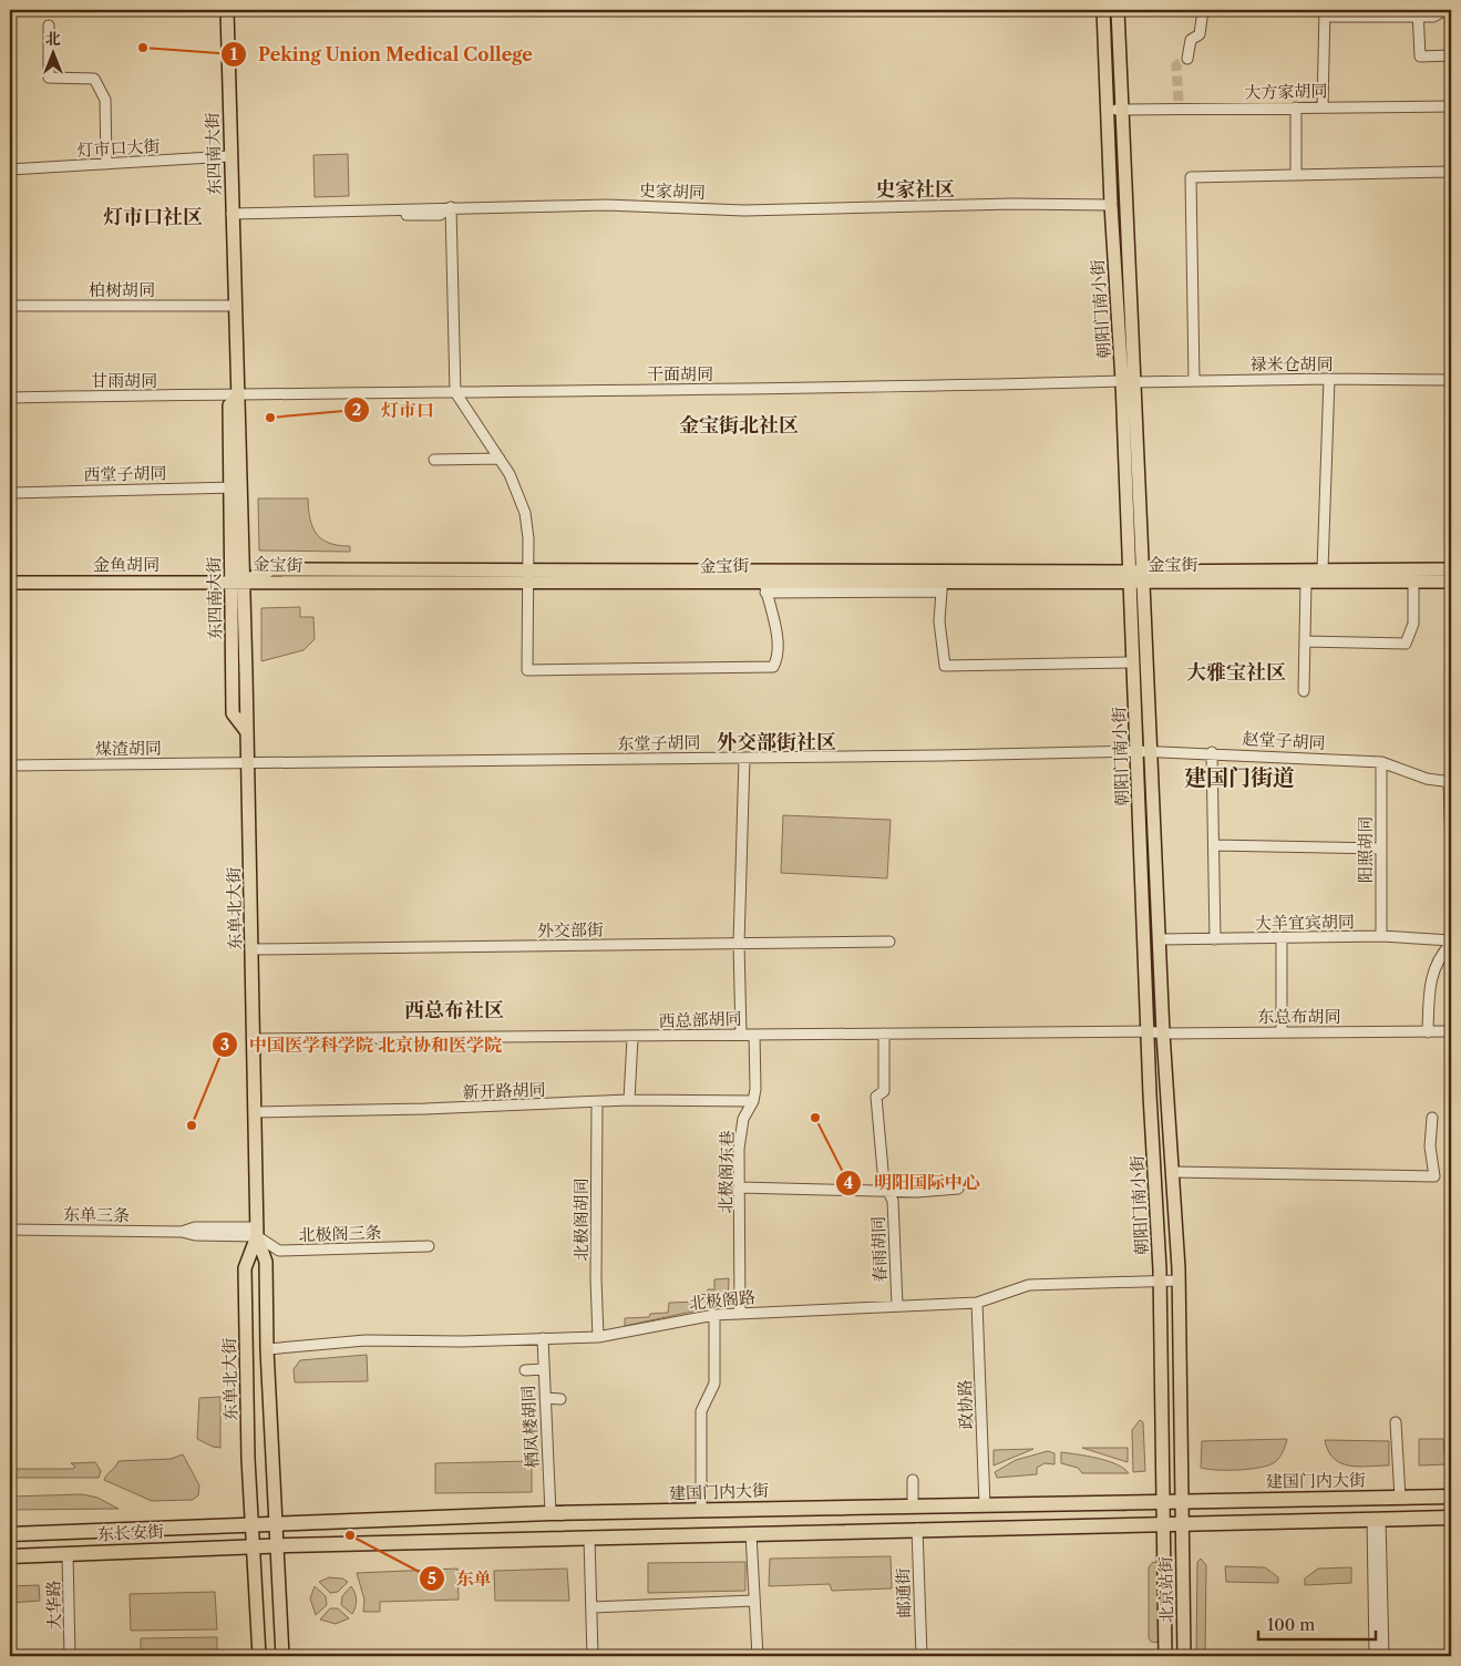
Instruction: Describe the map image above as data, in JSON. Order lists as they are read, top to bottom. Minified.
{"streets":{"highway":["建国门内大街","东长安街"],"main road":["东四南大街","朝阳门南小街","金鱼胡同","金宝街","东单北大街","北京站街"],"street":["大方家胡同","灯市口大街","史家胡同","柏树胡同","禄米仓胡同","干面胡同","甘雨胡同","西堂子胡同","赵堂子胡同","东堂子胡同","煤渣胡同","阳照胡同","大羊宜宾胡同","外交部街","东总布胡同","西总部胡同","新开路胡同","北极阁东巷","东单三条","北极阁胡同","北极阁三条","春雨胡同","北极阁路","政协路","栖凤楼胡同","邮通街","大华路"]},"crossings":[["大方家胡同","朝阳门南小街"],["灯市口大街","东四南大街"],["东四南大街","史家胡同"],["东四南大街","柏树胡同"],["东四南大街","干面胡同"],["东四南大街","甘雨胡同"],["东四南大街","西堂子胡同"],["东四南大街","金鱼胡同"],["东四南大街","金宝街"],["东四南大街","东单北大街"],["史家胡同","朝阳门南小街"],["朝阳门南小街","禄米仓胡同"],["朝阳门南小街","干面胡同"],["朝阳门南小街","金宝街"],["朝阳门南小街","赵堂子胡同"],["朝阳门南小街","东堂子胡同"],["朝阳门南小街","大羊宜宾胡同"],["朝阳门南小街","东总布胡同"],["朝阳门南小街","西总部胡同"],["朝阳门南小街","北极阁路"],["朝阳门南小街","建国门内大街"],["朝阳门南小街","北京站街"],["禄米仓胡同","干面胡同"],["干面胡同","甘雨胡同"],["金鱼胡同","金宝街"],["金鱼胡同","东单北大街"],["金宝街","东单北大街"],["赵堂子胡同","东堂子胡同"],["赵堂子胡同","阳照胡同"],["东堂子胡同","煤渣胡同"],["东堂子胡同","东单北大街"],["煤渣胡同","东单北大街"],["阳照胡同","大羊宜宾胡同"],["东单北大街","外交部街"],["东单北大街","西总部胡同"],["东单北大街","新开路胡同"],["东单北大街","东单三条"],["东单北大街","北极阁三条"],["东单北大街","北极阁路"],["东单北大街","建国门内大街"],["东单北大街","东长安街"],["东总布胡同","西总部胡同"],["西总部胡同","北极阁东巷"],["西总部胡同","春雨胡同"],["新开路胡同","北极阁东巷"],["新开路胡同","北极阁胡同"],["北极阁东巷","北极阁路"],["东单三条","北极阁三条"],["北极阁胡同","北极阁路"],["春雨胡同","北极阁路"],["北极阁路","政协路"],["北极阁路","栖凤楼胡同"],["政协路","建国门内大街"],["栖凤楼胡同","建国门内大街"],["建国门内大街","东长安街"],["建国门内大街","北京站街"],["东长安街","大华路"]],"districts":["史家社区","灯市口社区","金宝街北社区","大雅宝社区","外交部街社区","建国门街道","西总布社区"],"places":["Peking Union Medical College","灯市口","明阳国际中心","中国医学科学院 北京协和医学院","东单"],"scale_bar":"100 m","north":"top"}
